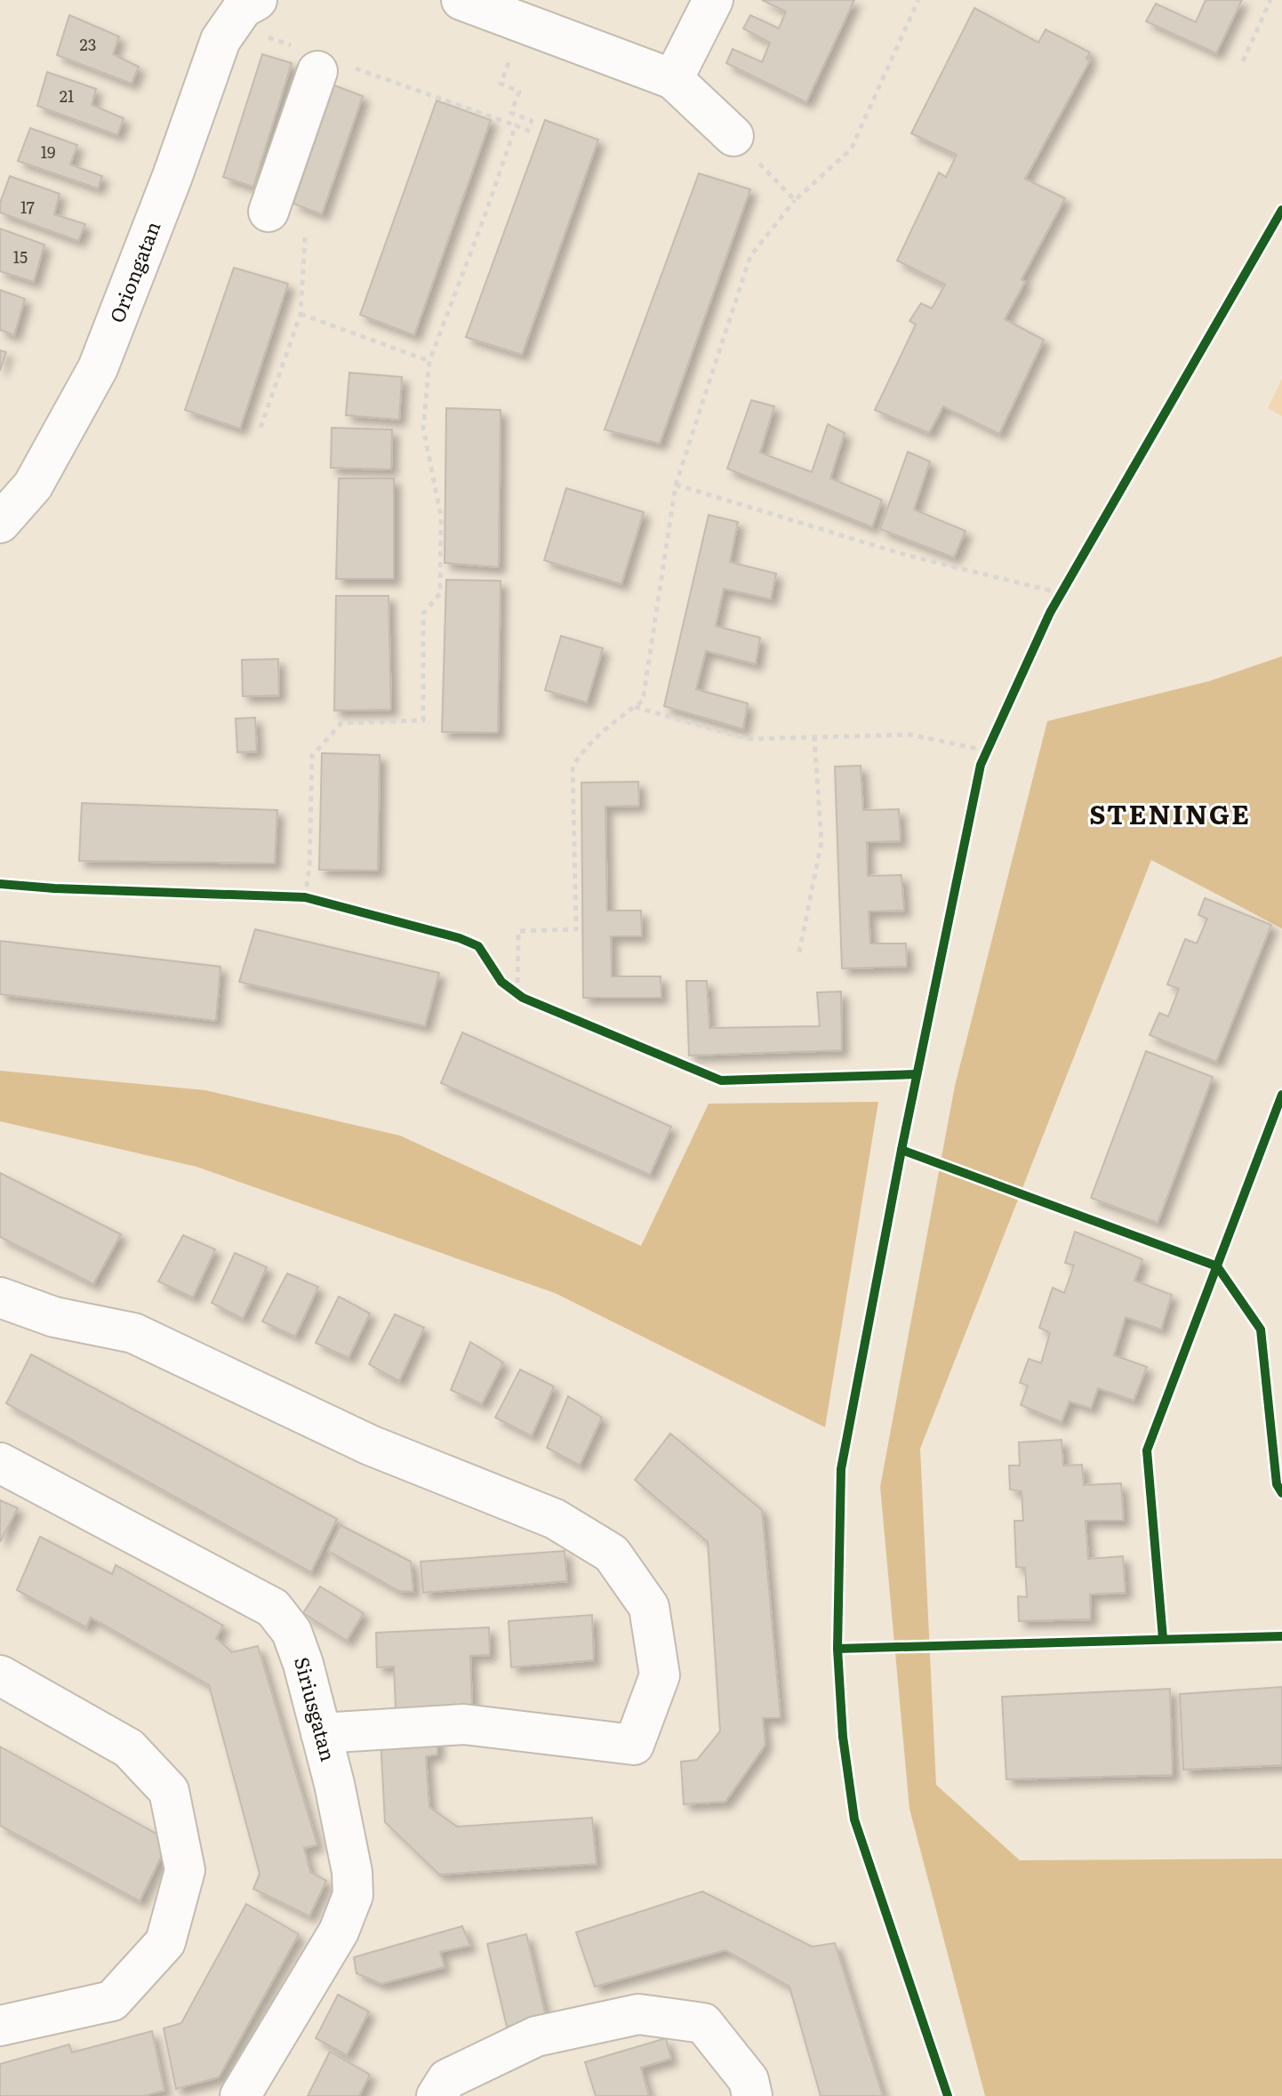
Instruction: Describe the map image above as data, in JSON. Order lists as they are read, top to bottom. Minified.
{"streets":{"street":["Oriongatan","Siriusgatan"]},"districts":["STENINGE"],"house_numbers":["23","21","19","17","15"]}
